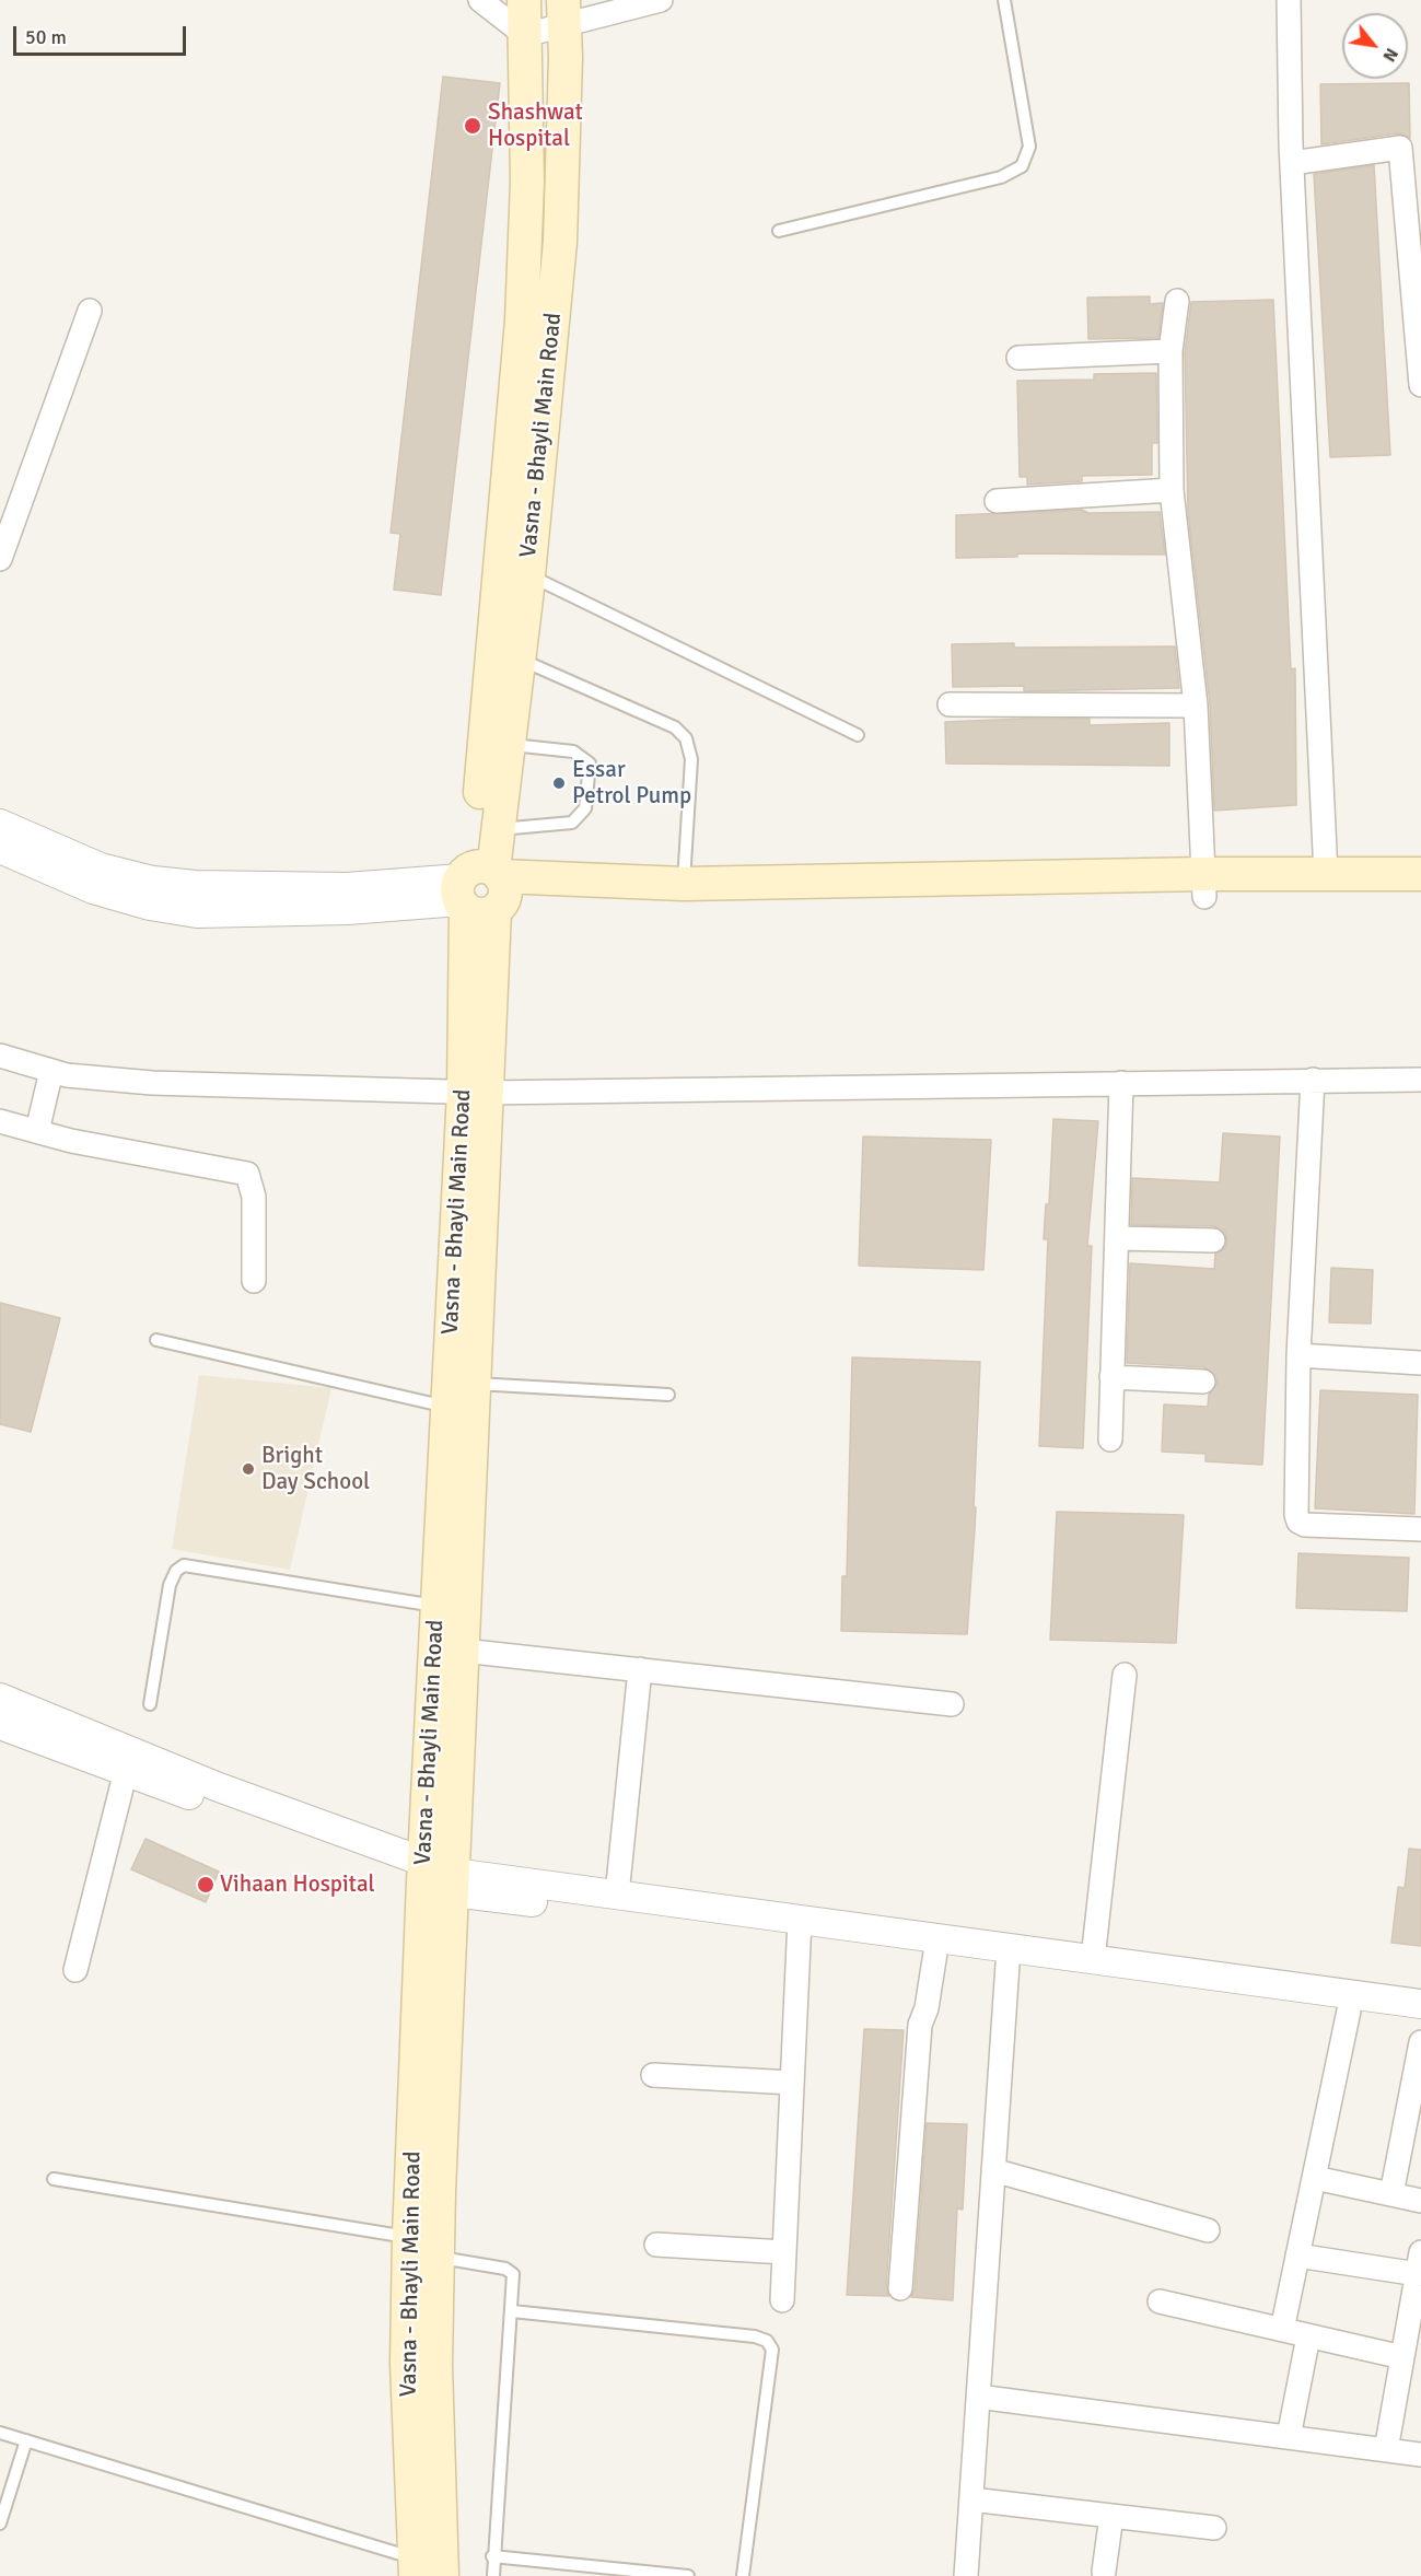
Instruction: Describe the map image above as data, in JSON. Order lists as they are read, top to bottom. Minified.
{"streets":{"main road":["Vasna - Bhayli Main Road"]},"places":["Shashwat Hospital","Essar Petrol Pump","Bright Day School","Vihaan Hospital"],"scale_bar":"50 m","north":"bottom right"}
